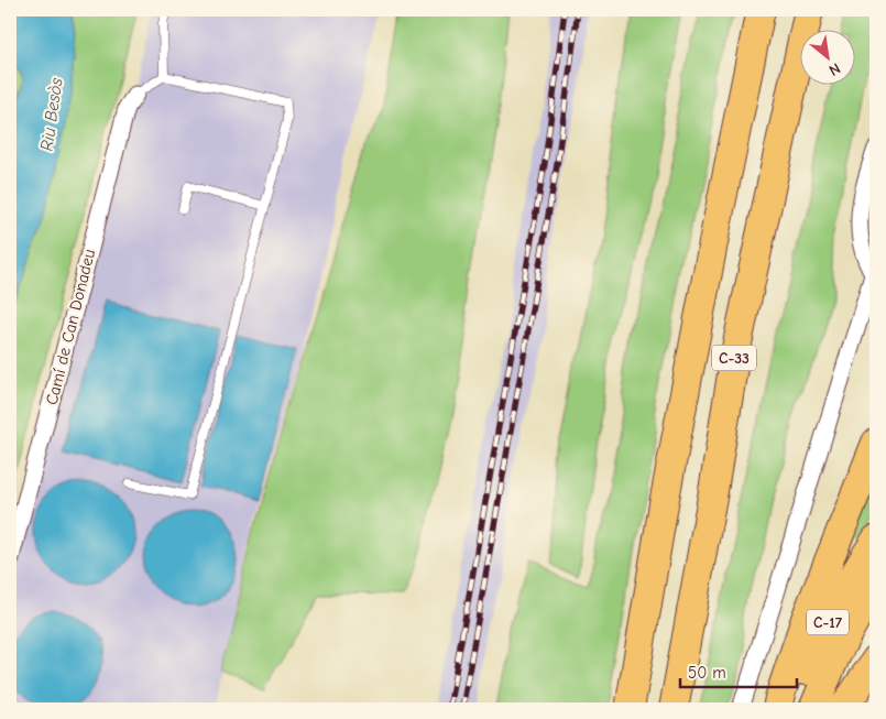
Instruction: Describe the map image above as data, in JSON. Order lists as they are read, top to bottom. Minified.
{"streets":{"highway":["C-33","C-17"],"street":["Camí de Can Donadeu"]},"water":["Riu Besòs"],"scale_bar":"50 m","north":"bottom right"}
